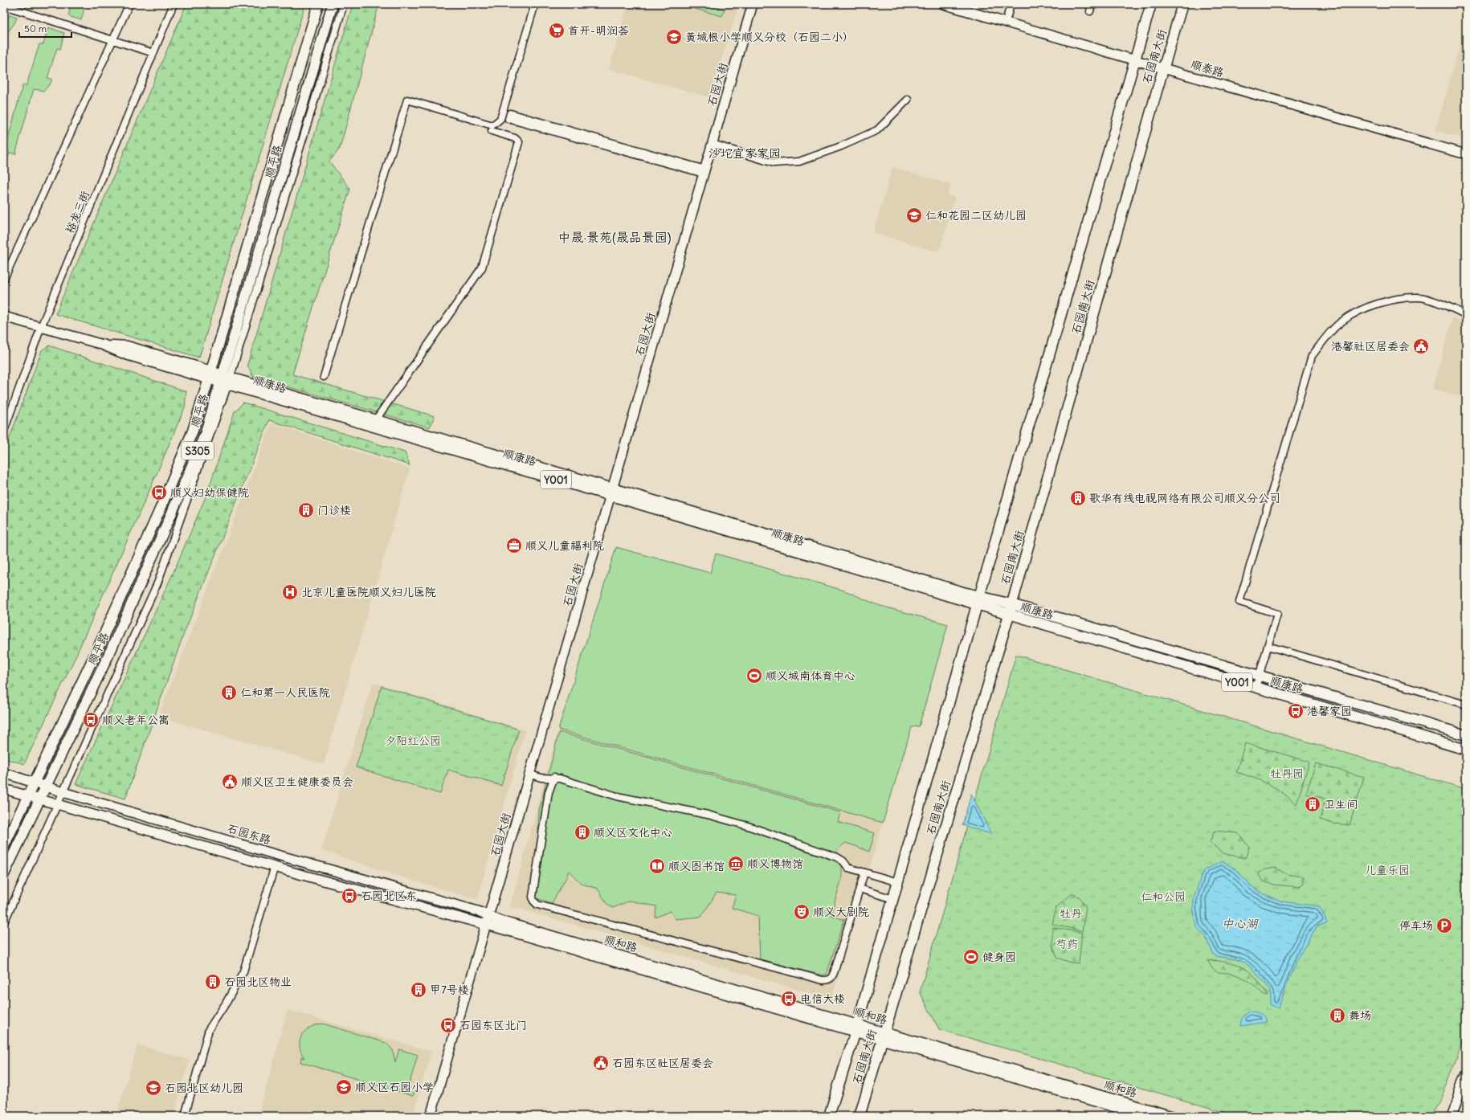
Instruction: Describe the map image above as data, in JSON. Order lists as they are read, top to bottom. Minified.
{"streets":{"main road":["石园南大街","顺泰路","石园大街","顺平路","顺康路","S305","Y001","石园东路","顺和路"],"street":["裕龙三街"]},"crossings":[["石园南大街","顺泰路"],["石园南大街","顺康路"],["石园南大街","顺和路"],["石园大街","顺康路"],["石园大街","石园东路"],["石园大街","顺和路"],["顺平路","顺康路"],["顺平路","石园东路"],["裕龙三街","顺康路"],["石园东路","顺和路"]],"districts":["沙坨宜家家园","中晟·景苑(晟品景园)"],"water":["中心湖"],"parks":["夕阳红公园","牡丹园","儿童乐园","仁和公园","牡丹","芍药"],"places":{"supermarket":["首开-明润荟"],"school or university":["黄城根小学顺义分校（石园二小）","仁和花园二区幼儿园","顺义区石园小学","石园北区幼儿园"],"public building":["港馨社区居委会","顺义区卫生健康委员会","石园东区社区居委会"],"bus stop":["顺义妇幼保健院","港馨家园","顺义老年公寓","石园北区东","电信大楼","石园东区北门"],"building":["歌华有线电视网络有限公司顺义分公司","门诊楼","仁和第一人民医院","卫生间","顺义区文化中心","石园北区物业","甲7号楼","舞场"],"office":["顺义儿童福利院"],"hospital":["北京儿童医院顺义妇儿医院"],"sports":["顺义城南体育中心","健身园"],"museum":["顺义博物馆"],"library":["顺义图书馆"],"theatre":["顺义大剧院"],"parking":["停车场"]},"scale_bar":"50 m"}
